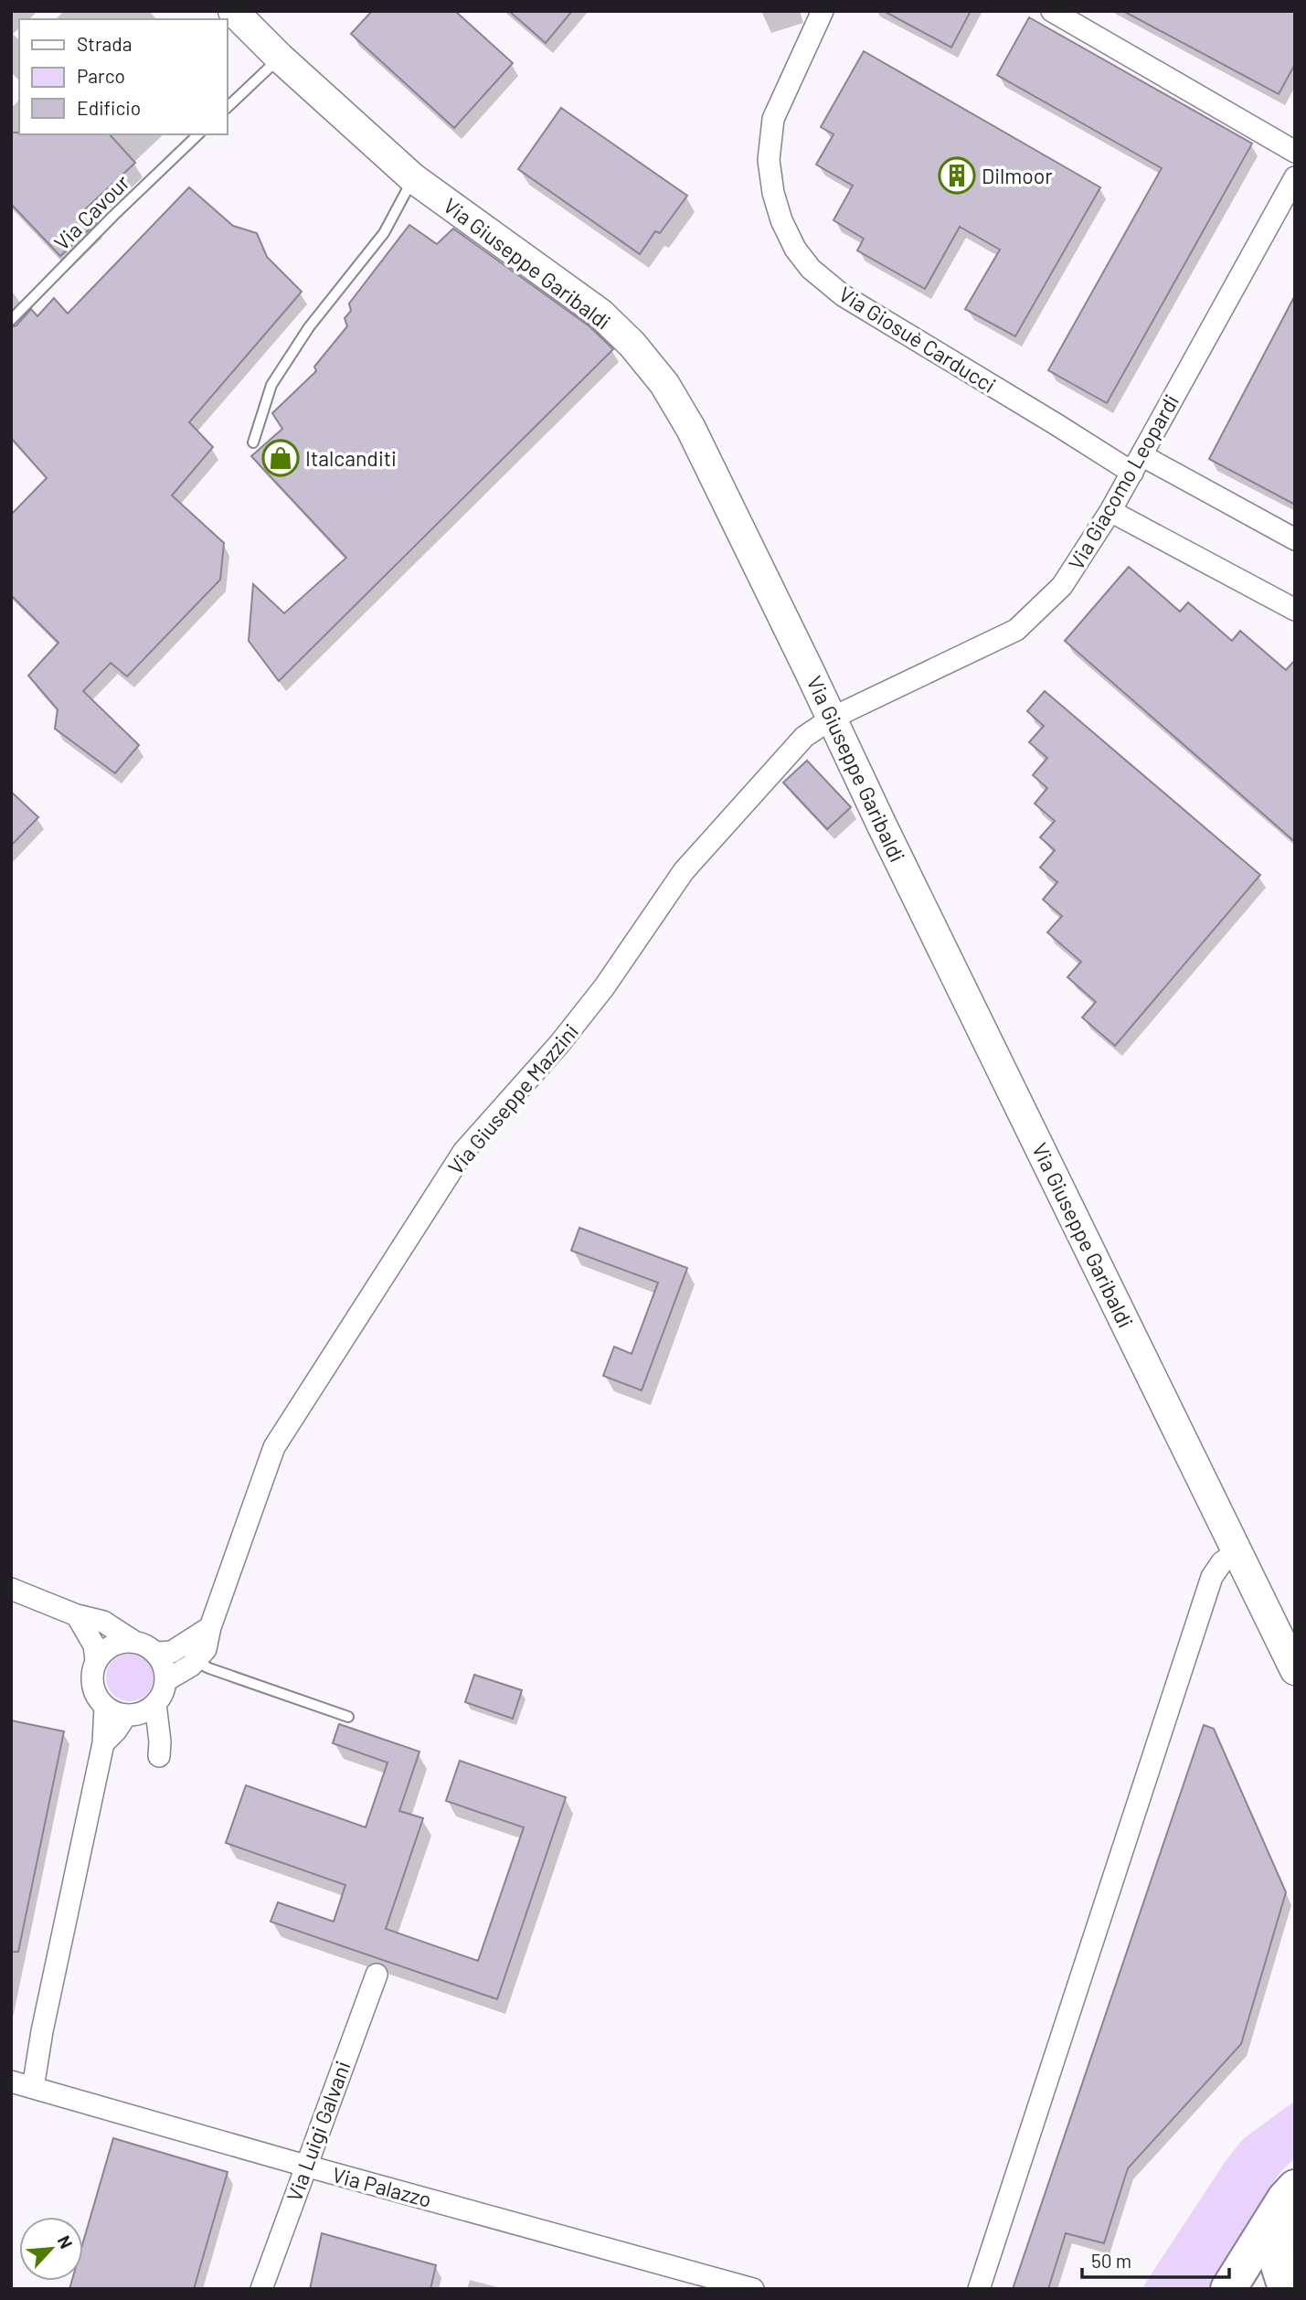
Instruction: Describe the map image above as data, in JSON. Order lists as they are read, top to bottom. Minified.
{"streets":{"street":["Via Giuseppe Garibaldi","Via Giosuè Carducci","Via Giacomo Leopardi","Via Giuseppe Mazzini","Via Luigi Galvani","Via Palazzo"],"lane":["Via Cavour"]},"crossings":[["Via Giuseppe Garibaldi","Via Giacomo Leopardi"],["Via Giuseppe Garibaldi","Via Giuseppe Mazzini"],["Via Giosuè Carducci","Via Giacomo Leopardi"],["Via Giacomo Leopardi","Via Giuseppe Mazzini"],["Via Luigi Galvani","Via Palazzo"]],"places":{"building":["Dilmoor"],"shop":["Italcanditi"]},"legend":["Strada","Parco","Edificio"],"scale_bar":"50 m","north":"top right"}
